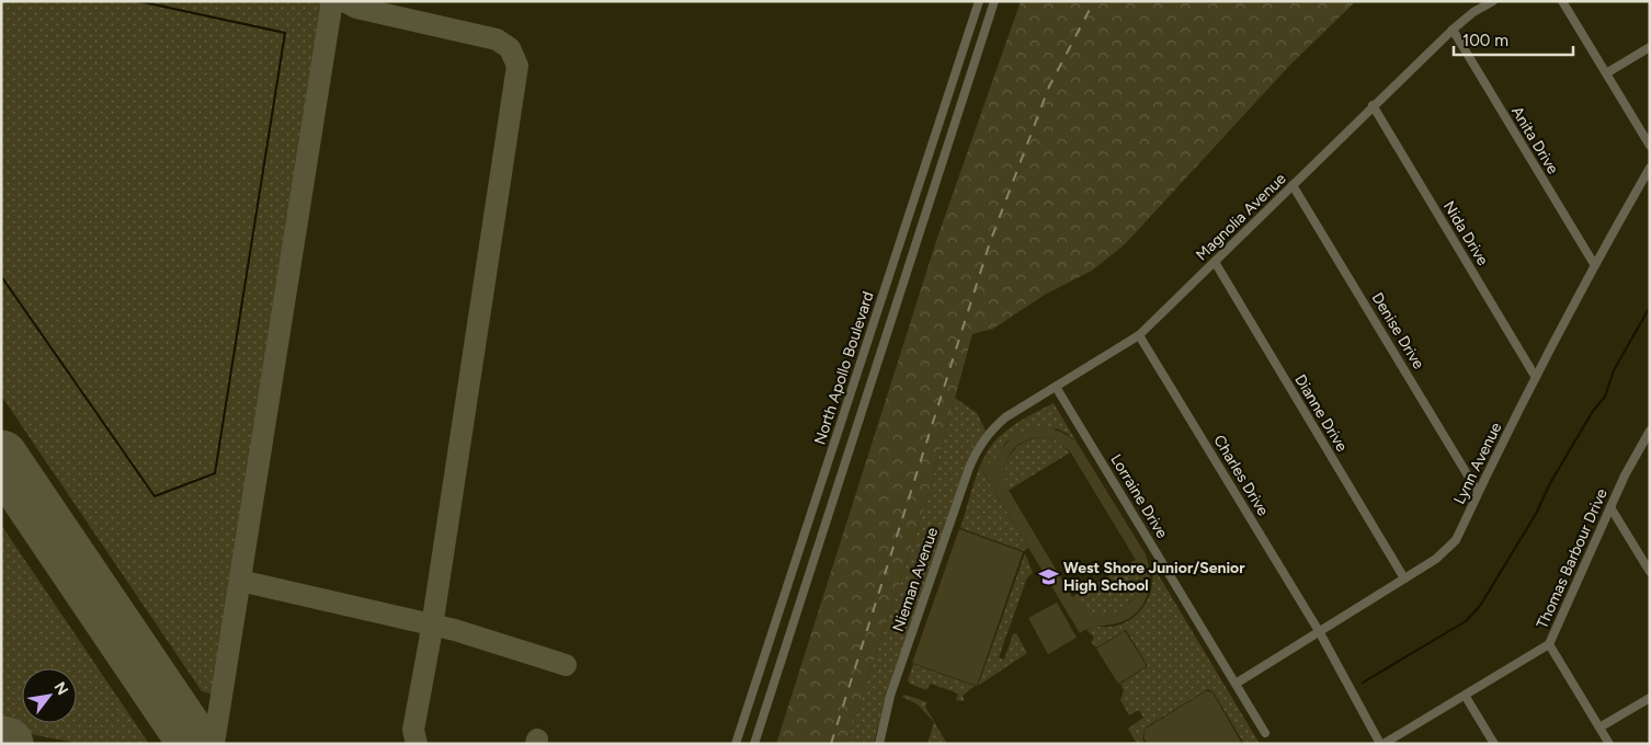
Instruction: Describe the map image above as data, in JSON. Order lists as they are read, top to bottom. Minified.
{"streets":{"street":["Anita Drive","Magnolia Avenue","Nida Drive","Denise Drive","North Apollo Boulevard","Dianne Drive","Lynn Avenue","Charles Drive","Lorraine Drive","Thomas Barbour Drive","Nieman Avenue"]},"crossings":[["Anita Drive","Magnolia Avenue"],["Anita Drive","Lynn Avenue"],["Magnolia Avenue","Nida Drive"],["Magnolia Avenue","Denise Drive"],["Magnolia Avenue","Dianne Drive"],["Magnolia Avenue","Charles Drive"],["Magnolia Avenue","Lorraine Drive"],["Magnolia Avenue","Nieman Avenue"],["Nida Drive","Lynn Avenue"],["Denise Drive","Lynn Avenue"],["Dianne Drive","Lynn Avenue"],["Lynn Avenue","Charles Drive"],["Lynn Avenue","Lorraine Drive"],["Charles Drive","Thomas Barbour Drive"]],"places":{"school or university":["West Shore Junior/Senior High School"]},"scale_bar":"100 m","north":"top right"}
